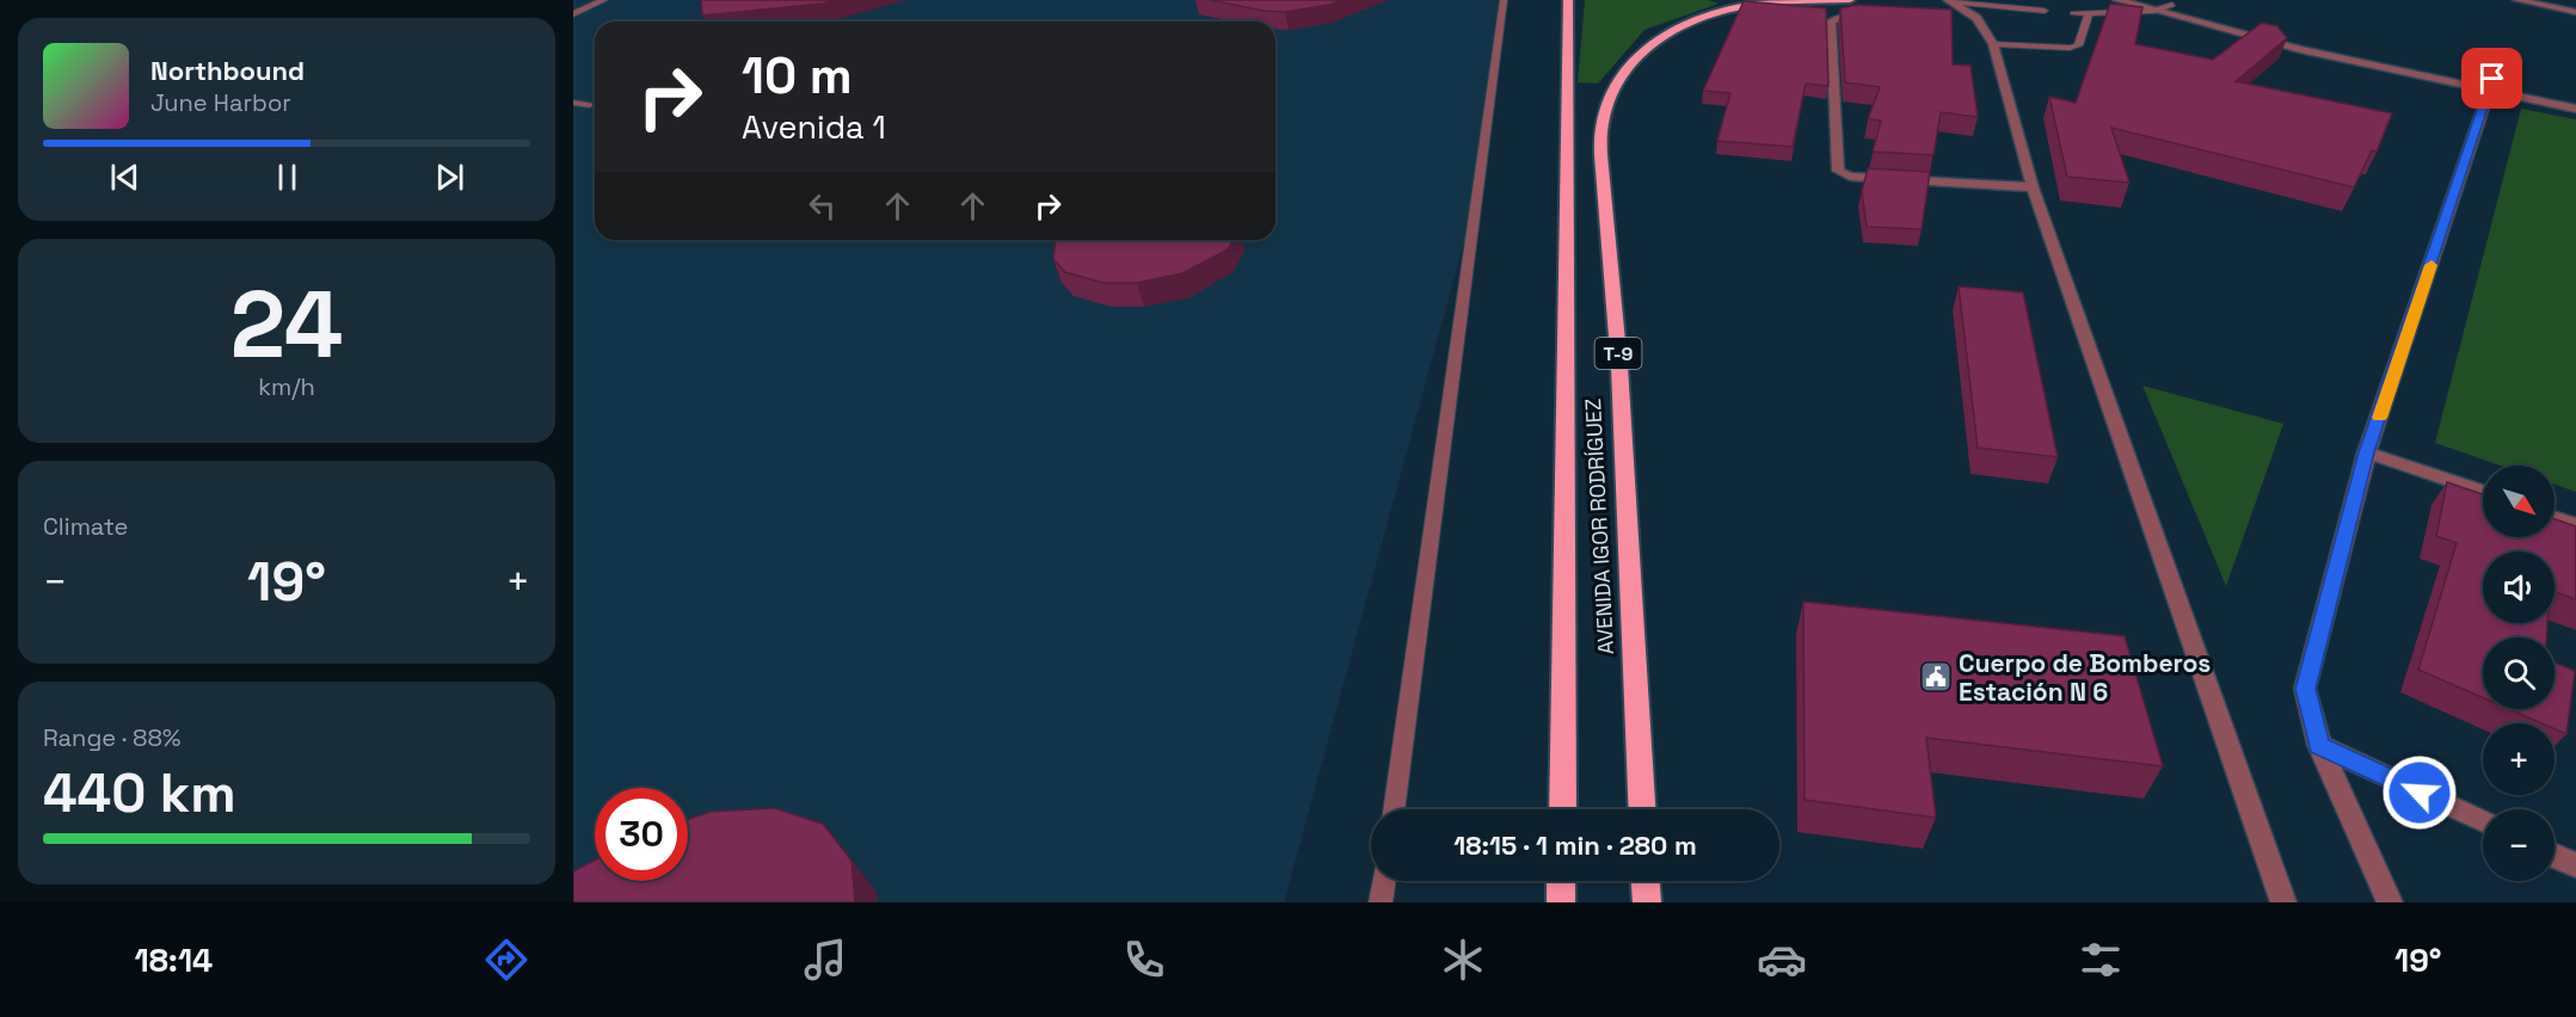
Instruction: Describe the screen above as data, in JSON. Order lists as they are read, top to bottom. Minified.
{"streets":{"highway":["T-9","AVENIDA IGOR RODRÍGUEZ"]},"crossings":[["T-9","AVENIDA IGOR RODRÍGUEZ"]],"places":{"public building":["Cuerpo de Bomberos Estación N 6"]},"north":"bottom right","page":{"turn":["10 m","Avenida 1"],"song":["Northbound","June Harbor"],"tile":[["24","km/h"],"Climate",["Range · 88%","440 km"]],"map_buttons":["+","−"],"heat":["−","19°","+"],"limit":"30","trip":"18:15 · 1 min · 280 m","tabs":["18:14","19°"]}}
